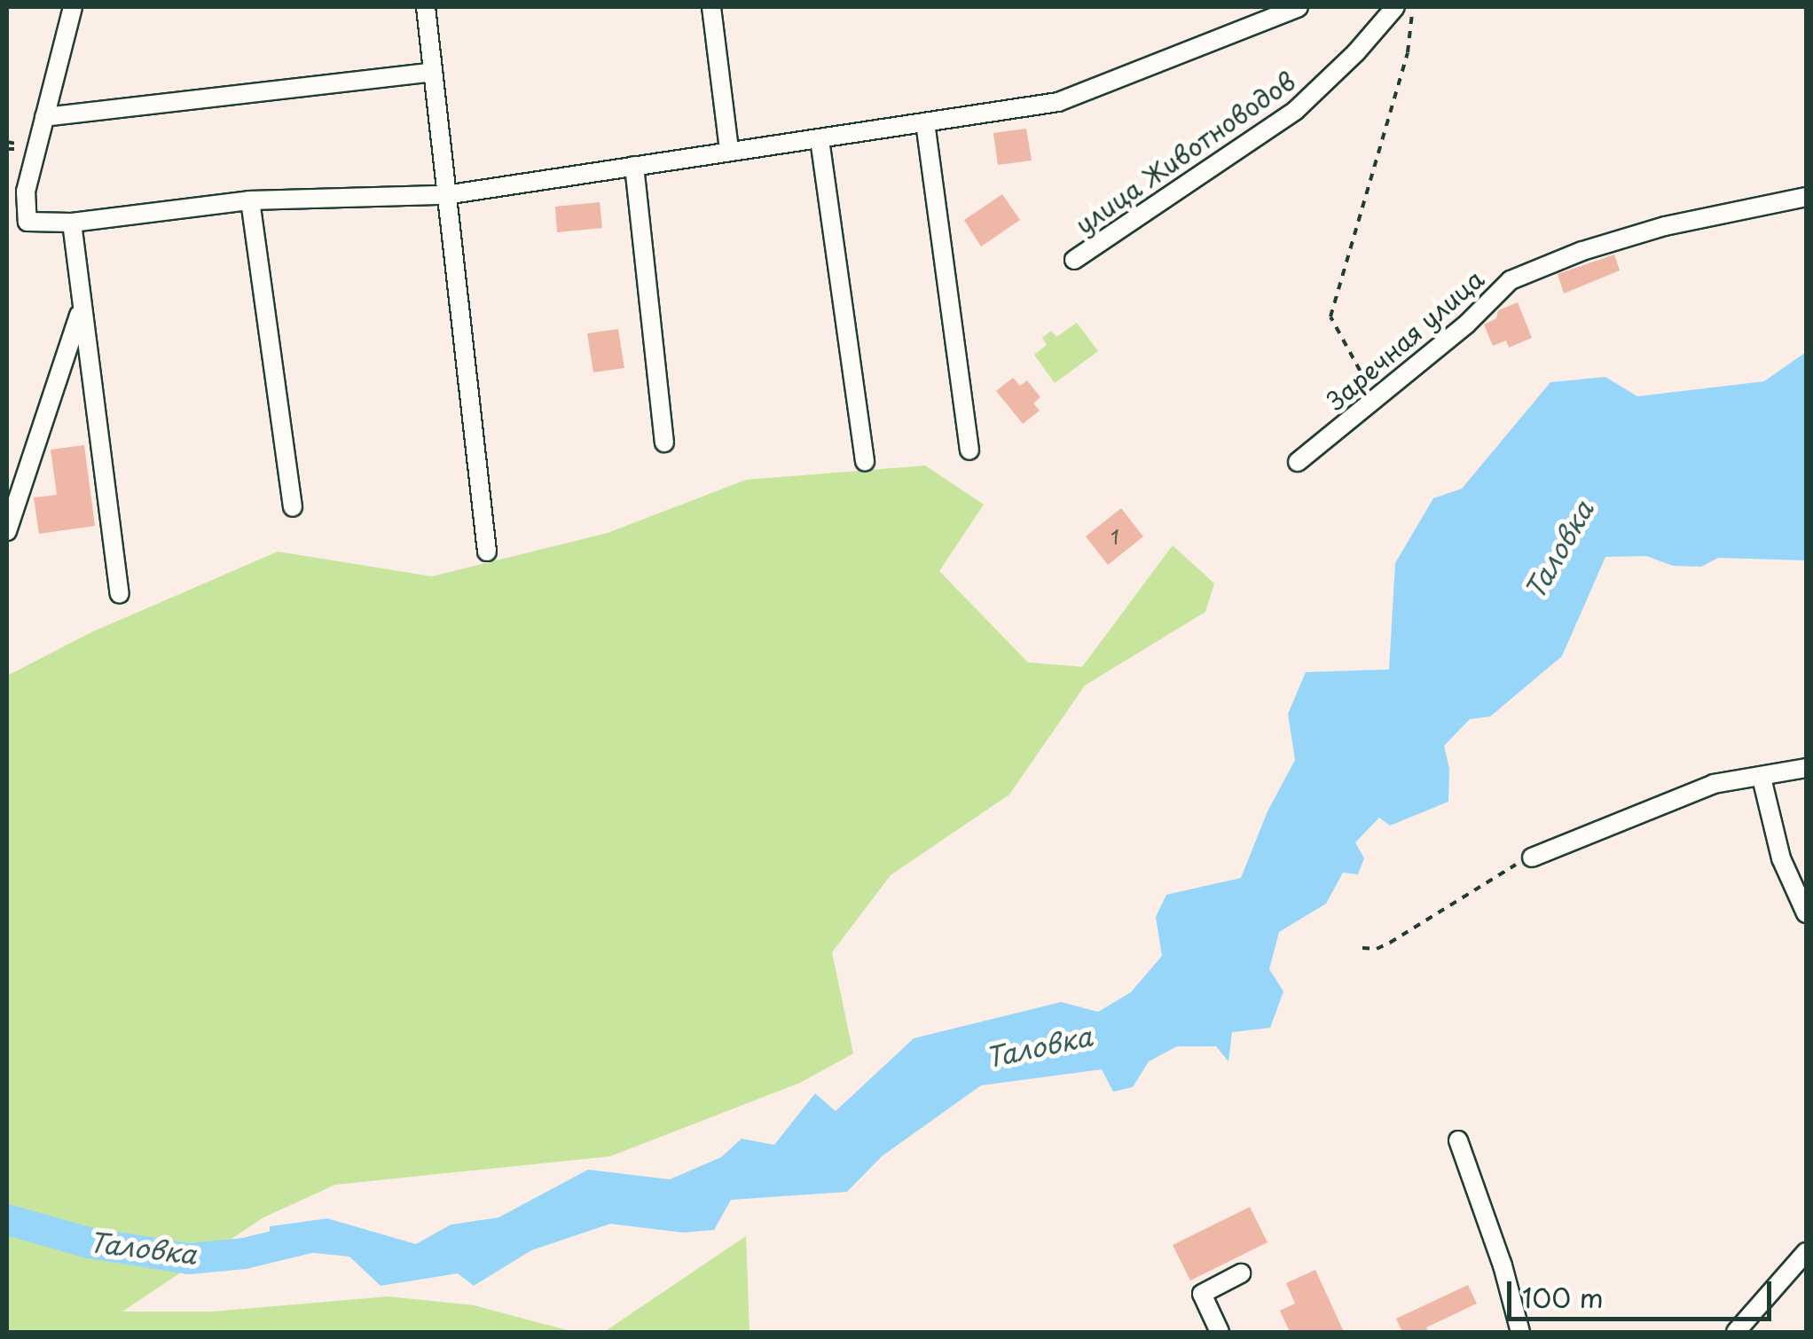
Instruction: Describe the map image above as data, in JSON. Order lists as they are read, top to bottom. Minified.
{"streets":{"street":["улица Животноводов","Заречная улица"]},"water":["Таловка"],"house_numbers":["1"],"scale_bar":"100 m"}
